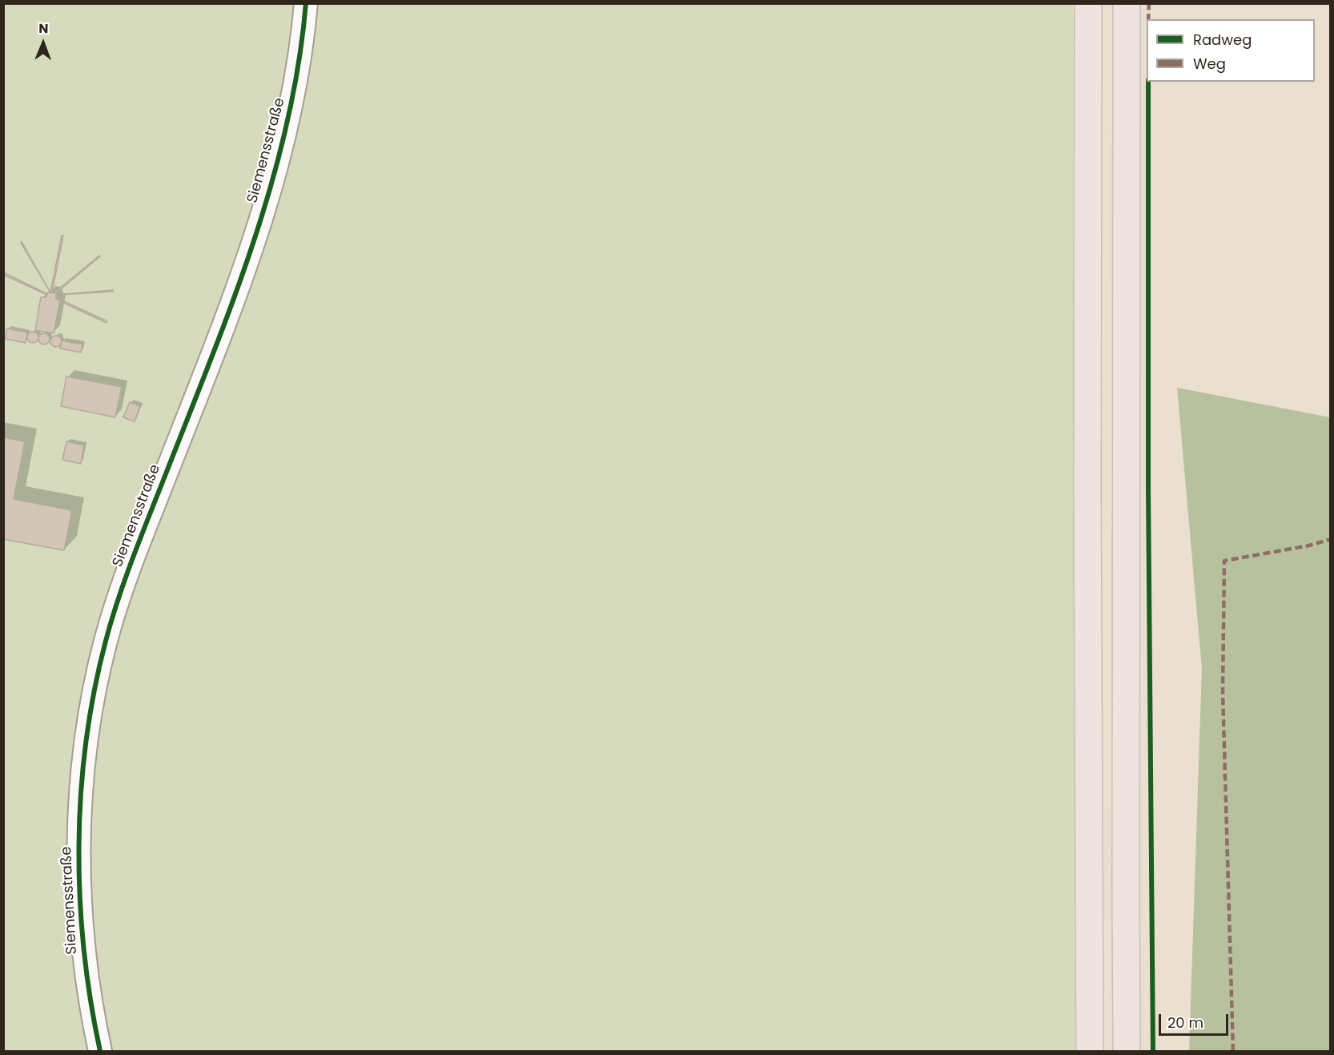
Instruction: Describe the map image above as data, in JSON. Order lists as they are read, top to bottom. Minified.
{"streets":{"street":["Siemensstraße"]},"legend":["Radweg","Weg"],"scale_bar":"20 m","north":"top"}
